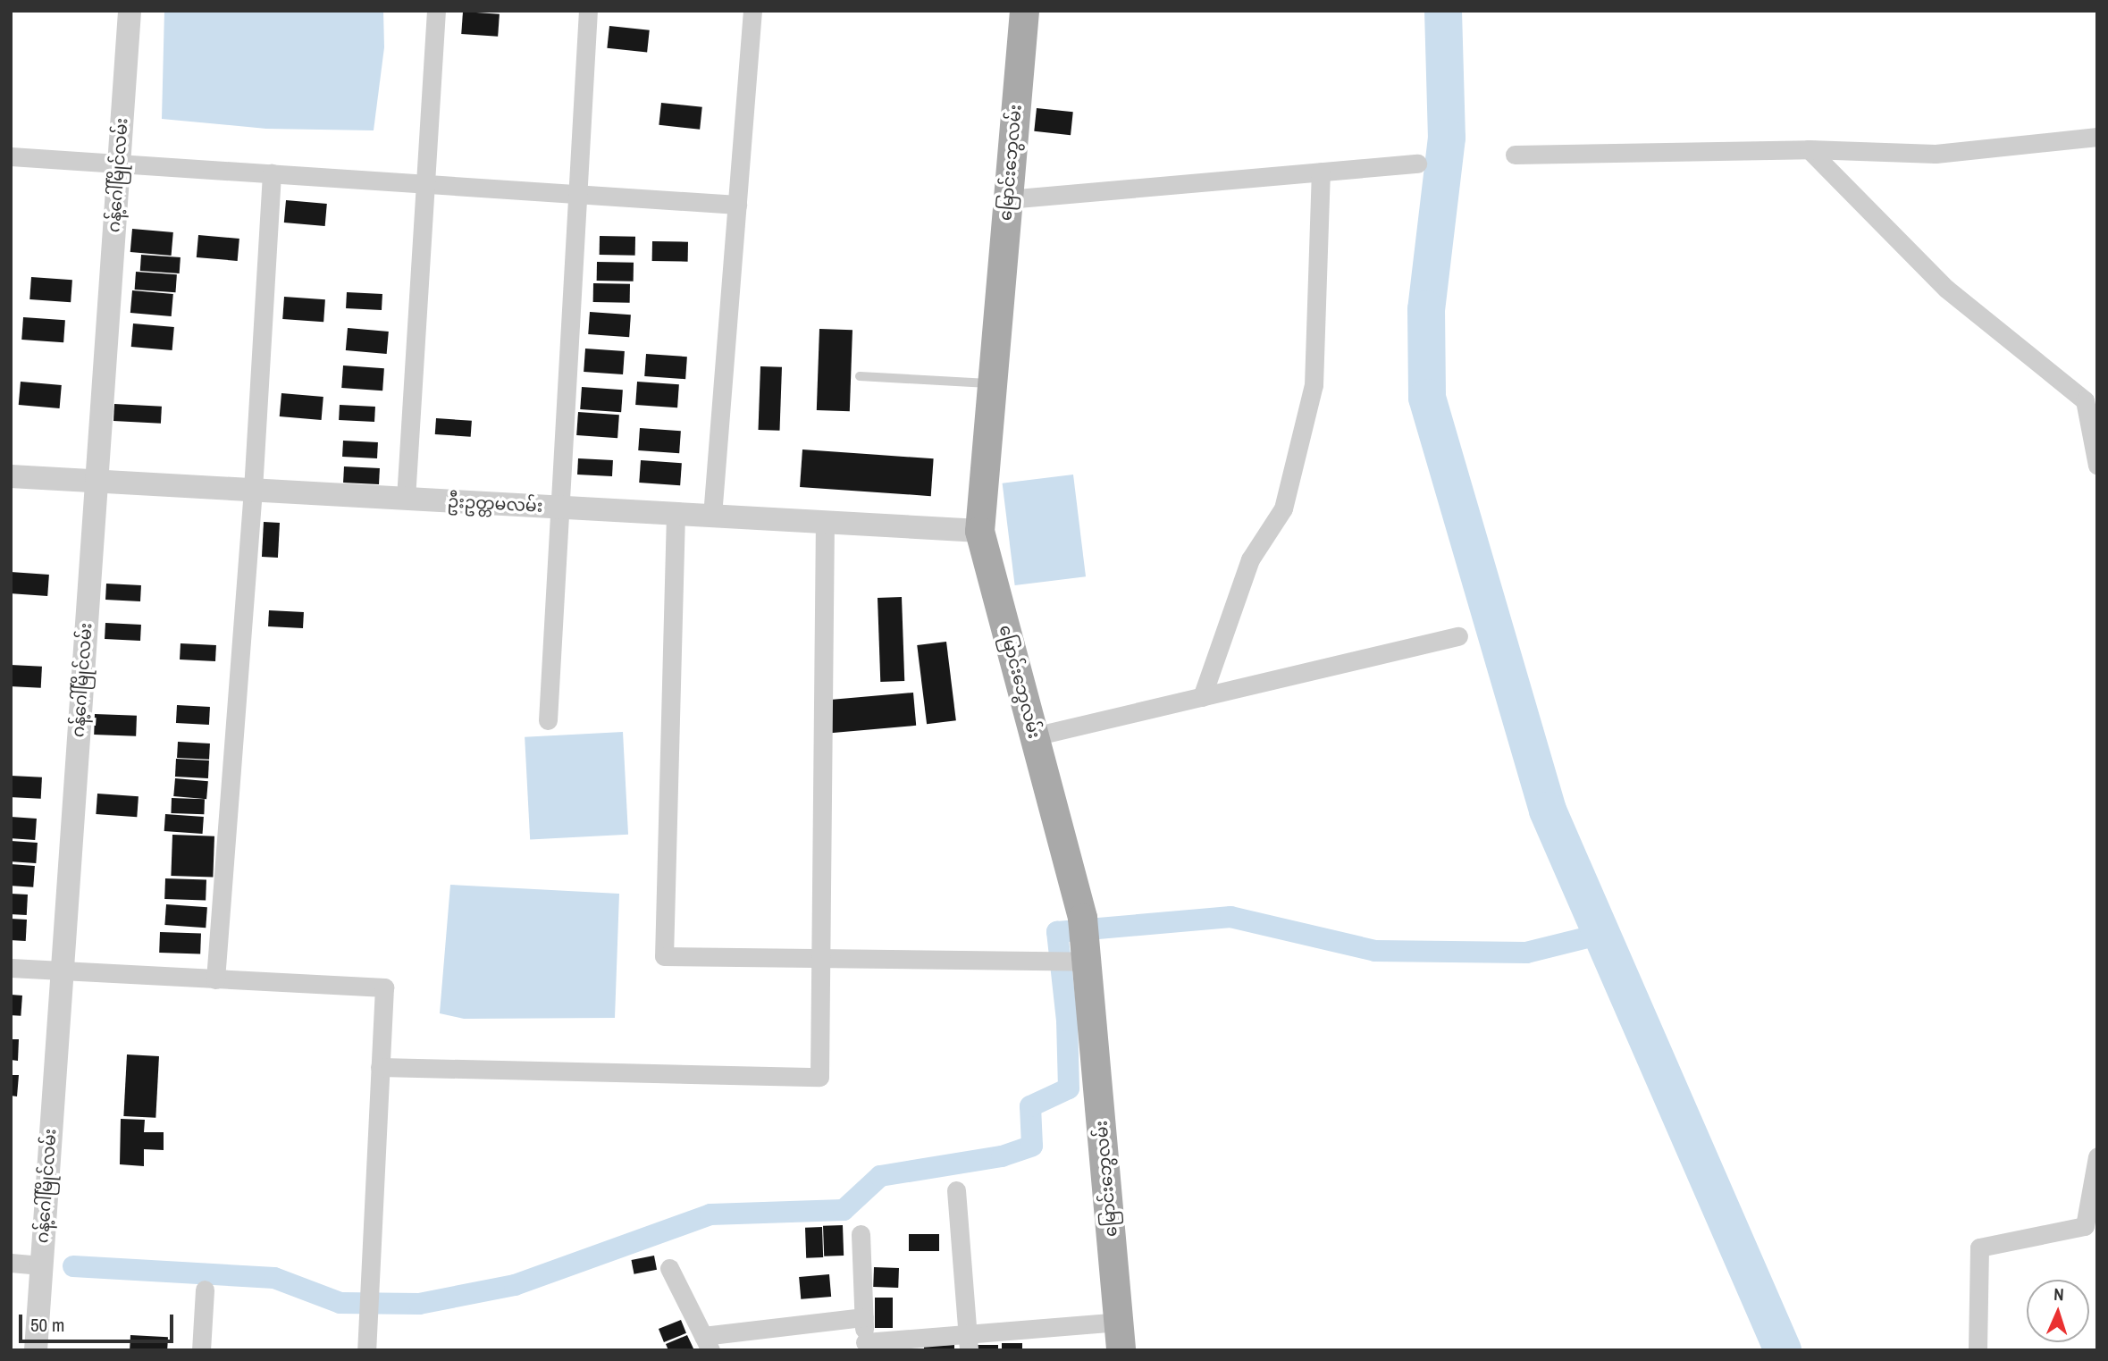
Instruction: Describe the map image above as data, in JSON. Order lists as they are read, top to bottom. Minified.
{"streets":{"main road":["မြောင်းဘွေလမ်း"],"street":["ဂန့်ဂေါ်မြိုင်လမ်း","ဦးဥတ္တမလမ်း"]},"crossings":[["မြောင်းဘွေလမ်း","ဦးဥတ္တမလမ်း"],["ဂန့်ဂေါ်မြိုင်လမ်း","ဦးဥတ္တမလမ်း"]],"scale_bar":"50 m","north":"top"}
